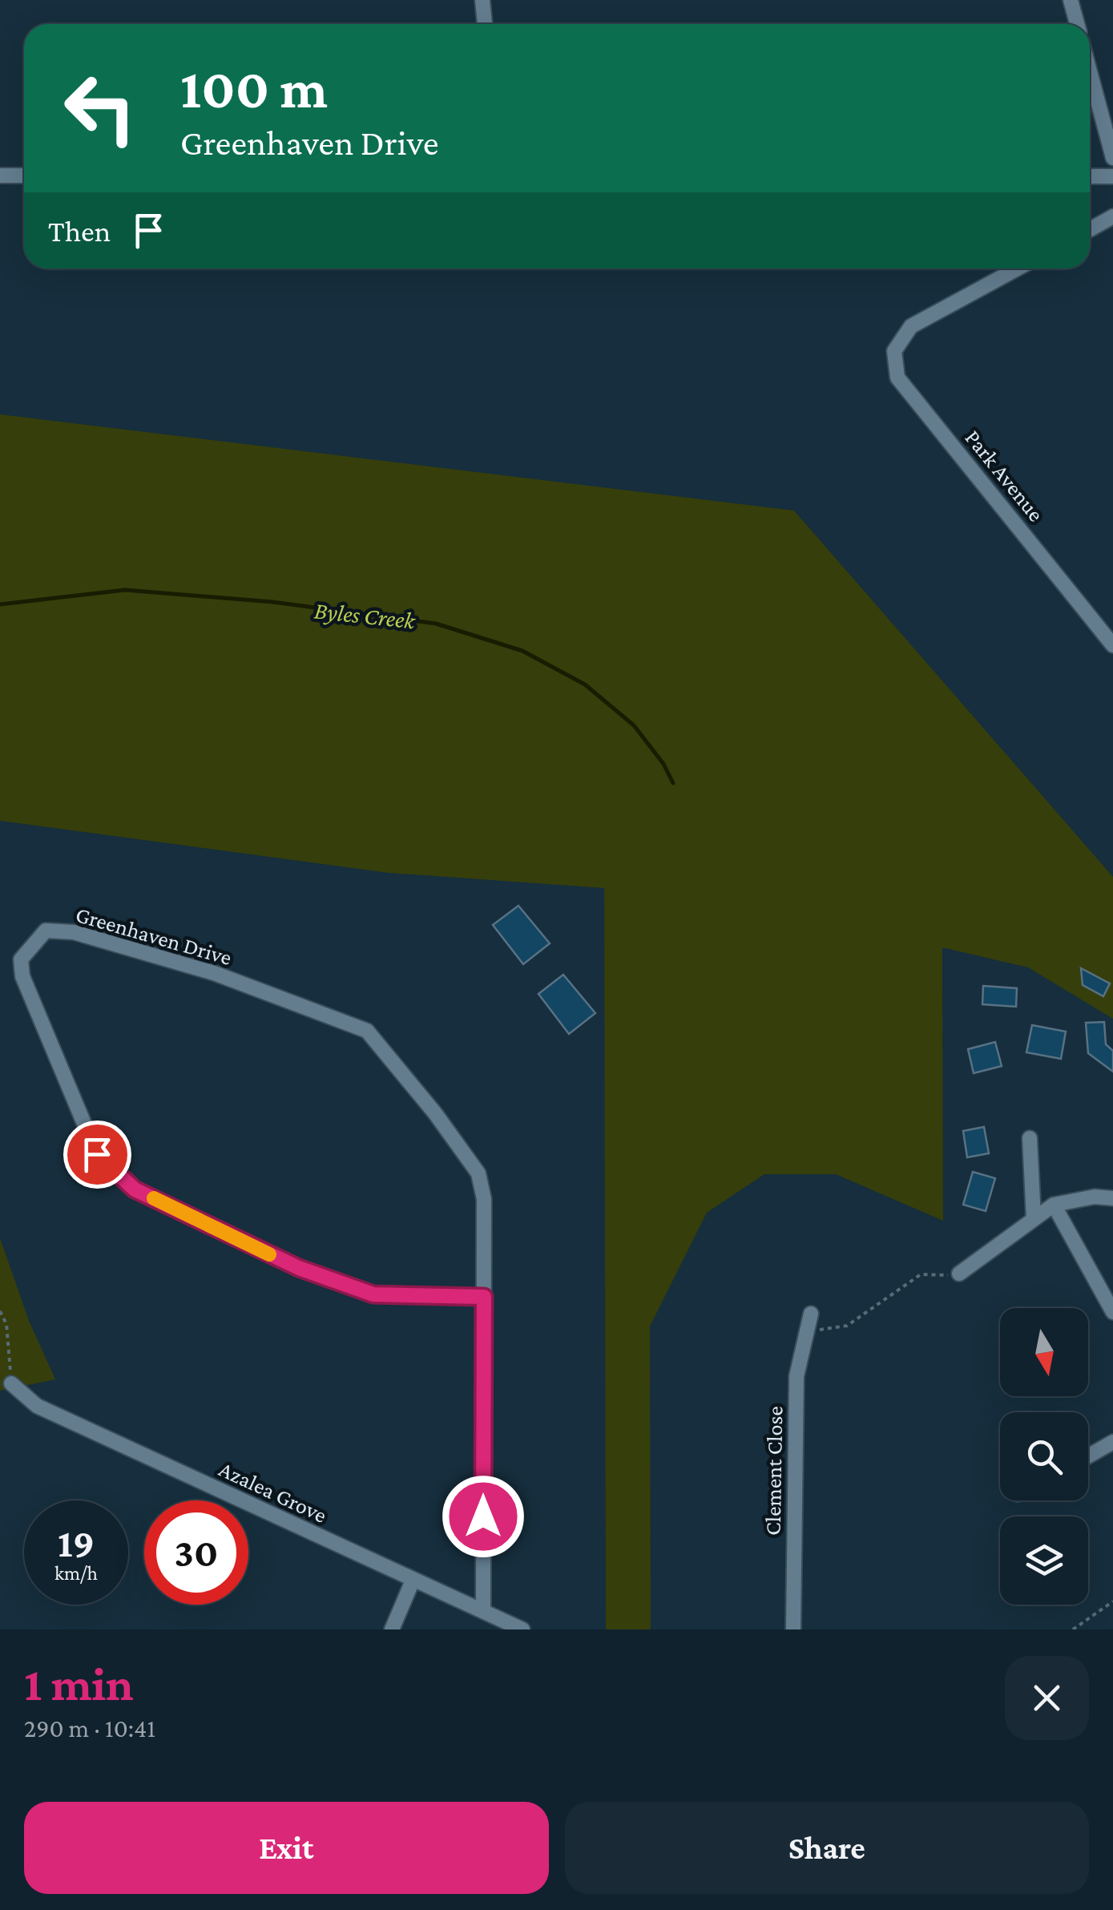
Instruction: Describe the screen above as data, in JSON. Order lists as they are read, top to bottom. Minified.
{"streets":{"street":["Park Avenue","Greenhaven Drive","Clement Close","Azalea Grove"]},"crossings":[["Greenhaven Drive","Azalea Grove"]],"water":["Byles Creek"],"north":"bottom","page":{"turn":["100 m","Greenhaven Drive"],"then":"Then","speed":"19 km/h","limit":"30","heading":["1 min","290 m · 10:41"],"buttons":["Exit","Share"]}}
